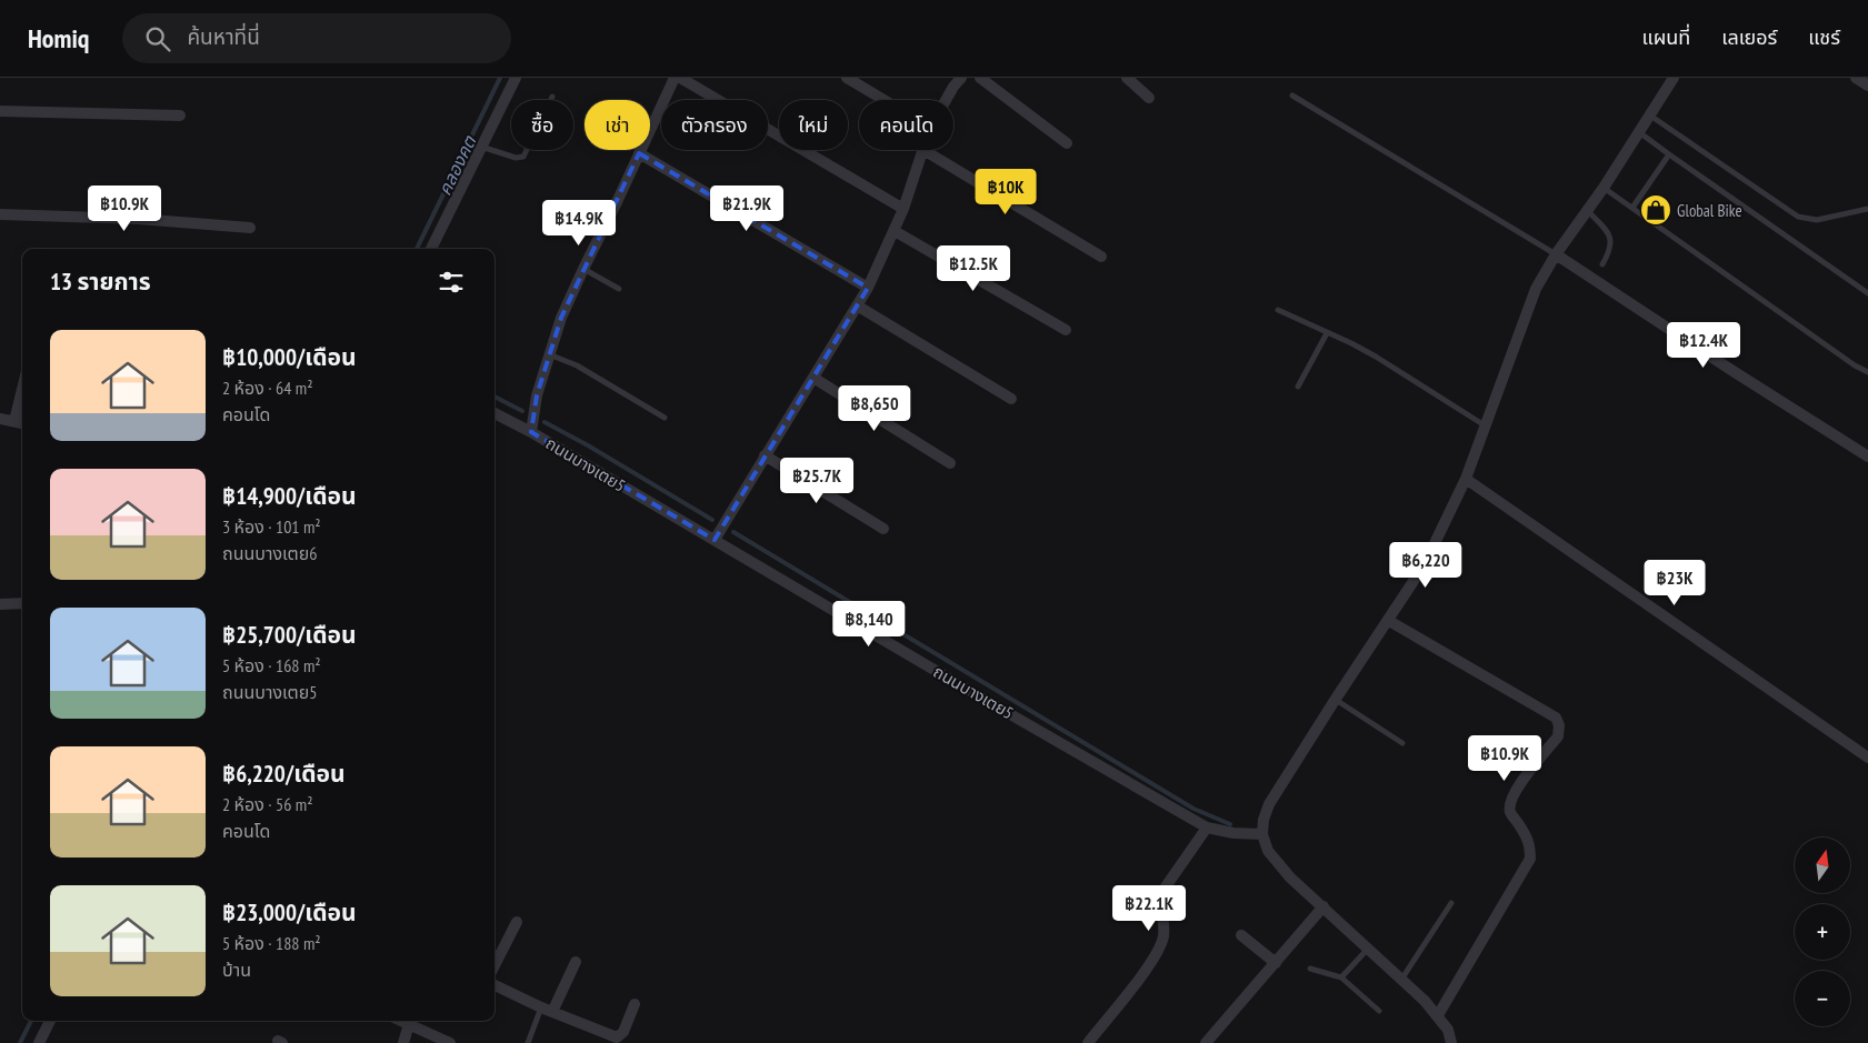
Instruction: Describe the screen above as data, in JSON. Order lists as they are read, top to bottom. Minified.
{"streets":{"street":["ถนนบางเตย5"]},"water":["คลองคต"],"places":{"shop":["Global Bike"]},"north":"top","page":{"header":"Homiq","search":"ค้นหาที่นี่","nav":["แผนที่","เลเยอร์","แชร์"],"chip":["ซื้อ","เช่า","ตัวกรอง","ใหม่","คอนโด"],"price":["฿10K","฿10.9K","฿21.9K","฿14.9K","฿12.5K","฿12.4K","฿8,650","฿25.7K","฿6,220","฿23K","฿8,140","฿10.9K","฿22.1K"],"heading":"13 รายการ","list":[{"name":"฿10,000/เดือน","note":"2 ห้อง · 64 m² · คอนโด"},{"name":"฿14,900/เดือน","note":"3 ห้อง · 101 m² · ถนนบางเตย6"},{"name":"฿25,700/เดือน","note":"5 ห้อง · 168 m² · ถนนบางเตย5"},{"name":"฿6,220/เดือน","note":"2 ห้อง · 56 m² · คอนโด"},{"name":"฿23,000/เดือน","note":"5 ห้อง · 188 m² · บ้าน"}],"map_buttons":["+","−"]}}
